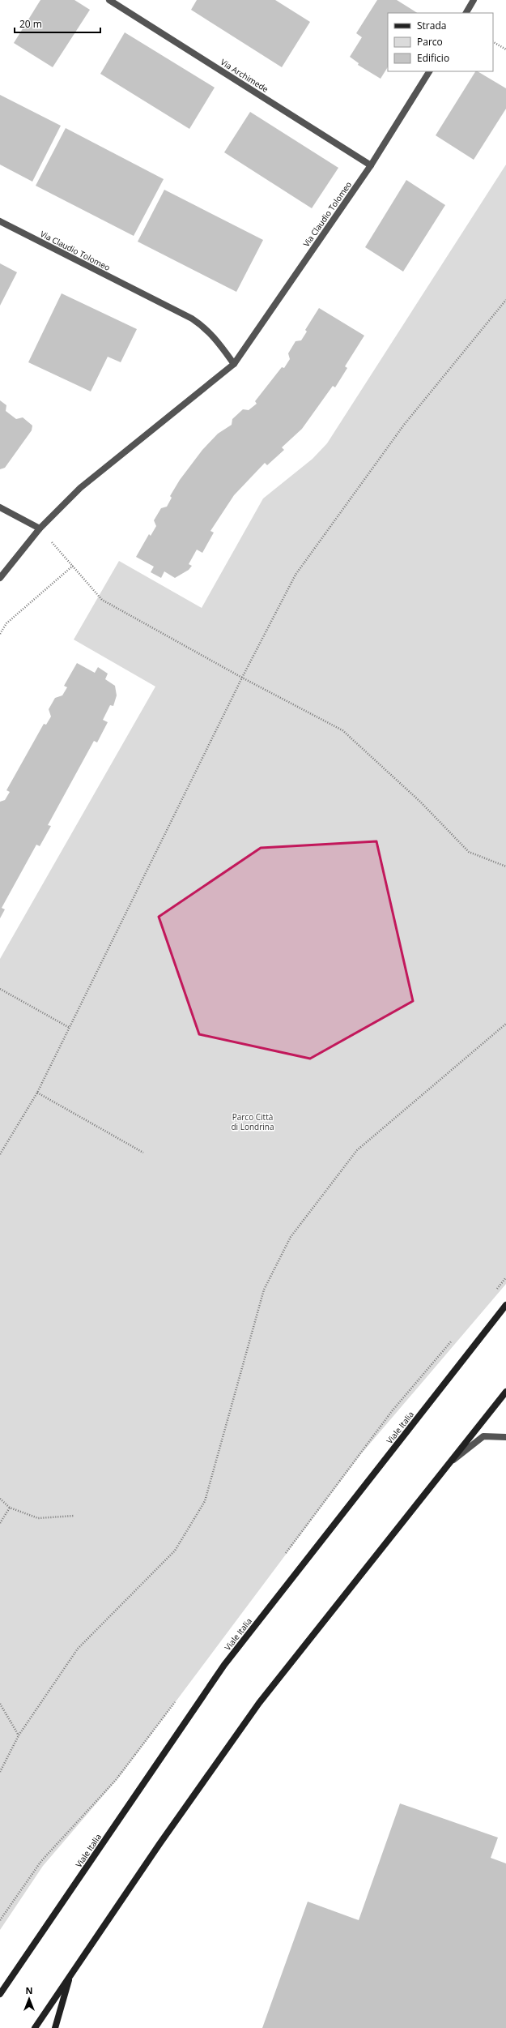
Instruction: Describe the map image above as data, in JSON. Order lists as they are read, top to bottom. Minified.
{"streets":{"main road":["Viale Italia"],"street":["Via Archimede","Via Claudio Tolomeo"]},"crossings":[["Via Archimede","Via Claudio Tolomeo"]],"parks":["Parco Città di Londrina"],"legend":["Strada","Parco","Edificio"],"scale_bar":"20 m","north":"top"}
